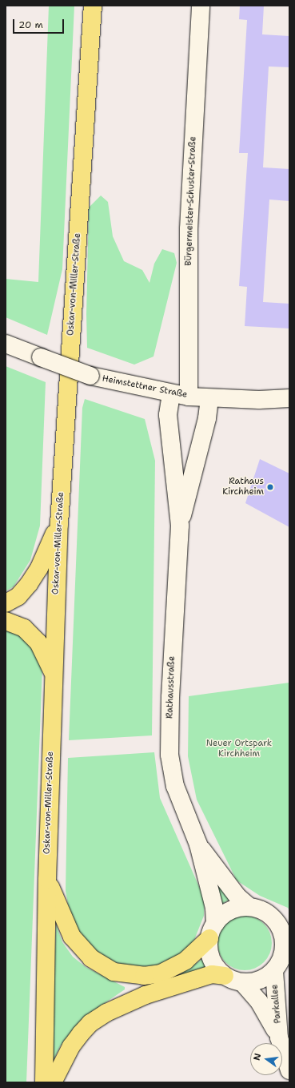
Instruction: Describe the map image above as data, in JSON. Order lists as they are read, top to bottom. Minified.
{"streets":{"main road":["Oskar-von-Miller-Straße"],"street":["Bürgermeister-Schuster-Straße","Heimstettner Straße","Rathausstraße","Parkallee"]},"crossings":[["Bürgermeister-Schuster-Straße","Heimstettner Straße"],["Heimstettner Straße","Rathausstraße"],["Rathausstraße","Parkallee"]],"parks":["Neuer Ortspark Kirchheim"],"places":["Rathaus Kirchheim"],"scale_bar":"20 m","north":"left"}
